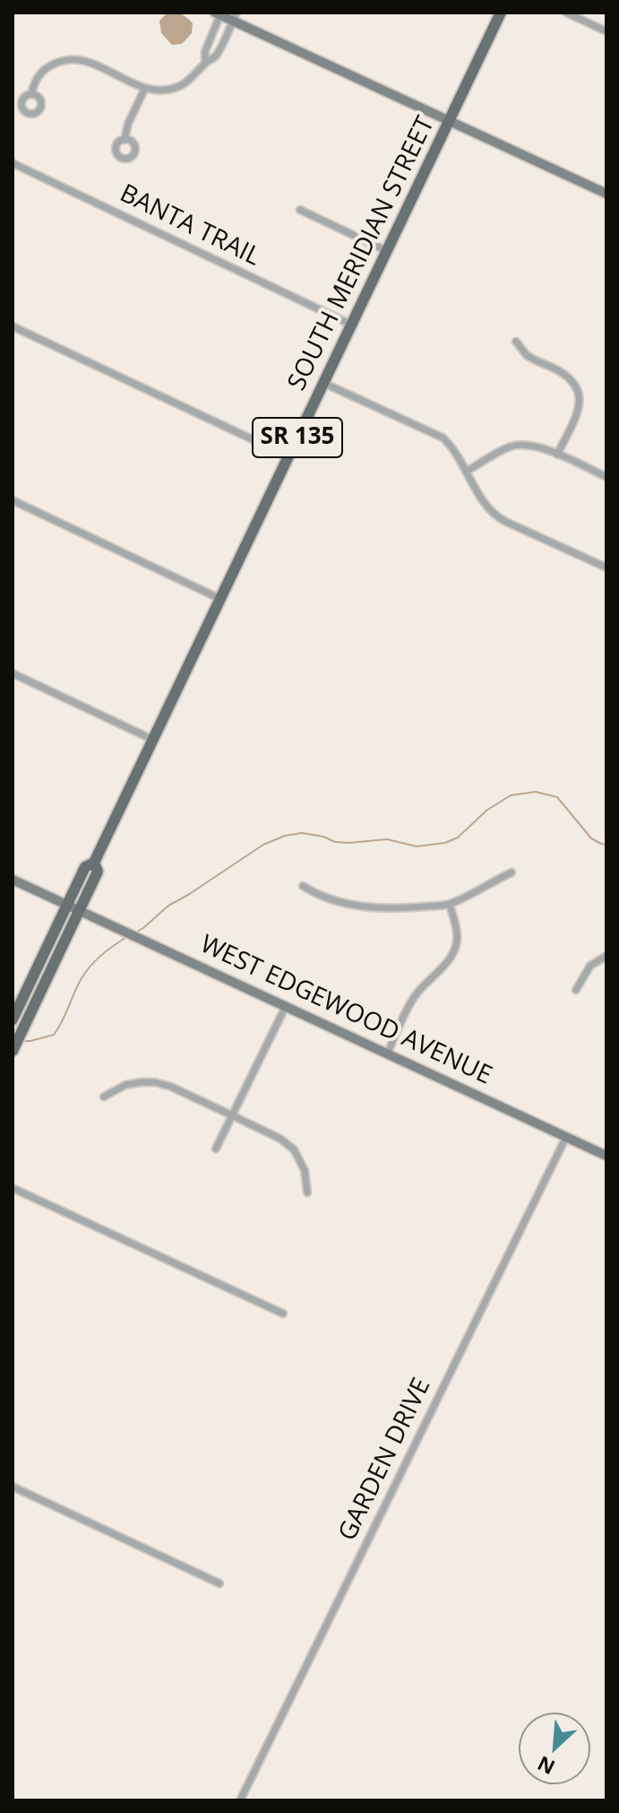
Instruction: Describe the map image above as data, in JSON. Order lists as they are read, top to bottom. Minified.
{"streets":{"main road":["SOUTH MERIDIAN STREET","SR 135","WEST EDGEWOOD AVENUE"],"street":["BANTA TRAIL","GARDEN DRIVE"]},"crossings":[["BANTA TRAIL","SOUTH MERIDIAN STREET"],["SOUTH MERIDIAN STREET","WEST EDGEWOOD AVENUE"],["WEST EDGEWOOD AVENUE","GARDEN DRIVE"]],"north":"bottom left"}
